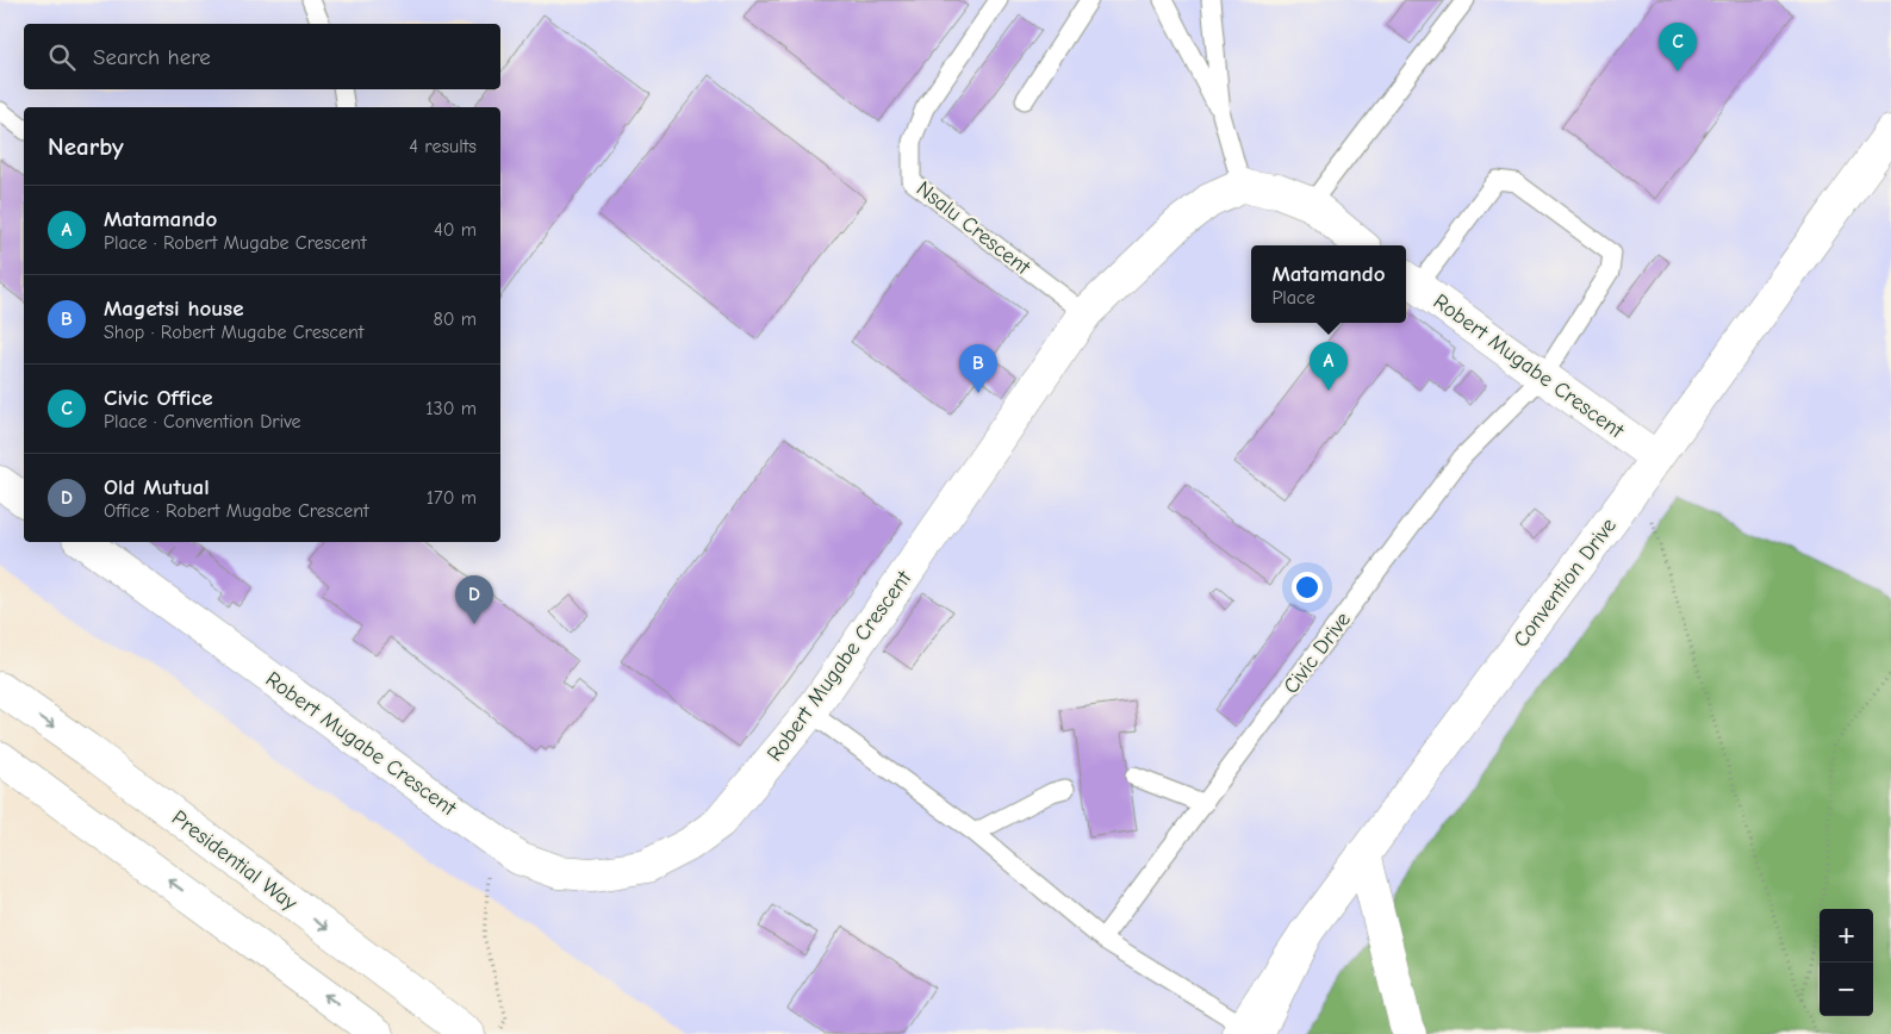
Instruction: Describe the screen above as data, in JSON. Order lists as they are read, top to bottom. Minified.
{"streets":{"street":["Robert Mugabe Crescent","Convention Drive","Presidential Way"],"lane":["Nsalu Crescent","Civic Drive"]},"crossings":[["Nsalu Crescent","Robert Mugabe Crescent"],["Robert Mugabe Crescent","Convention Drive"],["Robert Mugabe Crescent","Civic Drive"]],"page":{"pins":["C","A","B","D"],"search":"Search here","heading":["Nearby","4 results"],"list":[{"mark":"A","name":"Matamando","note":"Place · Robert Mugabe Crescent","value":"40 m"},{"mark":"B","name":"Magetsi house","note":"Shop · Robert Mugabe Crescent","value":"80 m"},{"mark":"C","name":"Civic Office","note":"Place · Convention Drive","value":"130 m"},{"mark":"D","name":"Old Mutual","note":"Office · Robert Mugabe Crescent","value":"170 m"}],"popup":["Matamando","Place"],"map_buttons":["+","−"]}}
